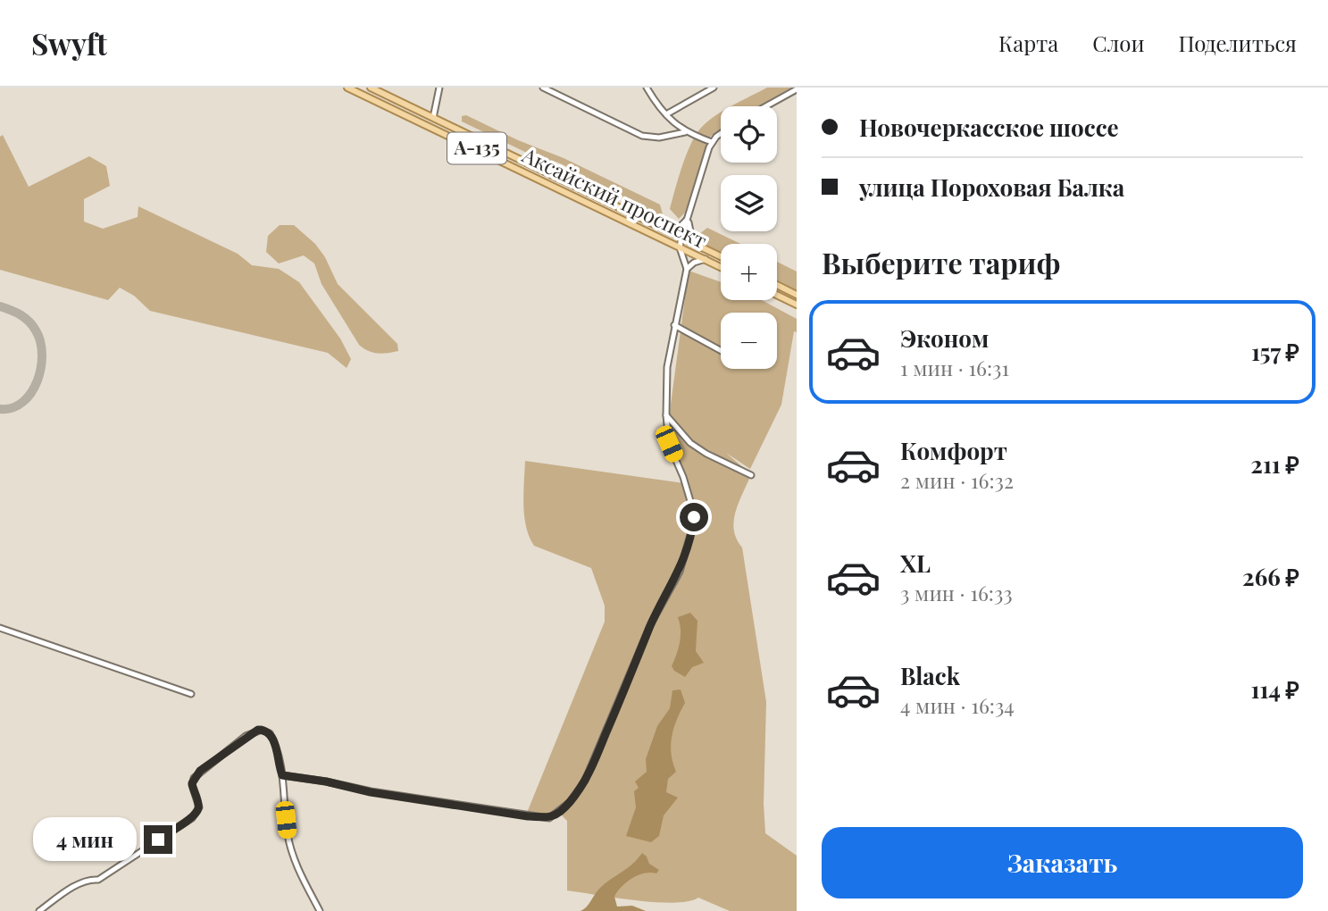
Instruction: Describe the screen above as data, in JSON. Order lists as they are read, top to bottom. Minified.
{"streets":{"main road":["А-135","Аксайский проспект"]},"page":{"header":"Swyft","nav":["Карта","Слои","Поделиться"],"banner":["Новочеркасское шоссе","улица Пороховая Балка"],"map_buttons":["+","−"],"heading":"Выберите тариф","list":[{"name":"Эконом","note":"1 мин · 16:31","value":"157 ₽"},{"name":"Комфорт","note":"2 мин · 16:32","value":"211 ₽"},{"name":"XL","note":"3 мин · 16:33","value":"266 ₽"},{"name":"Black","note":"4 мин · 16:34","value":"114 ₽"}],"buttons":"Заказать","bubble":"4 мин"}}
